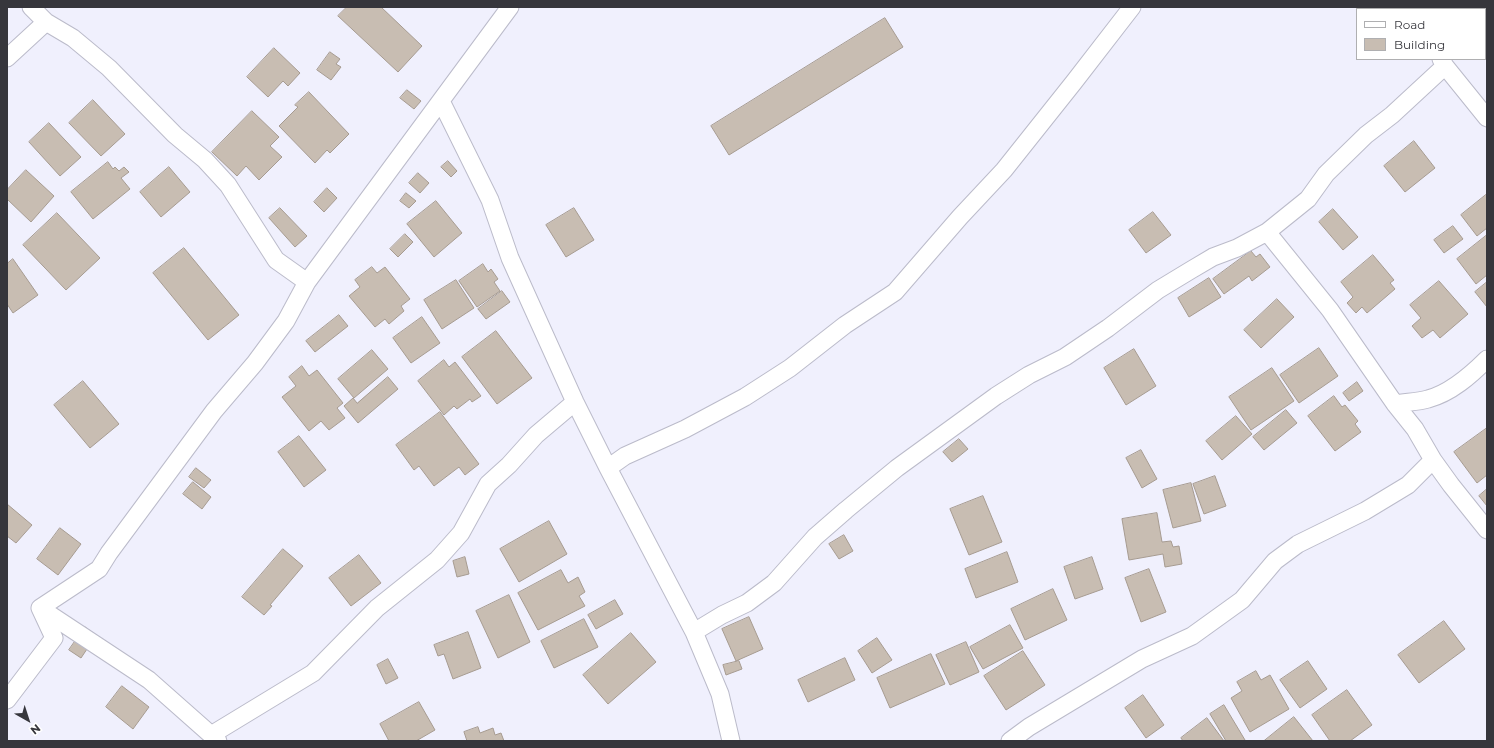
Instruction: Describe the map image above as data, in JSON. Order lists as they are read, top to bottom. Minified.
{"legend":["Road","Building"],"north":"bottom right"}
